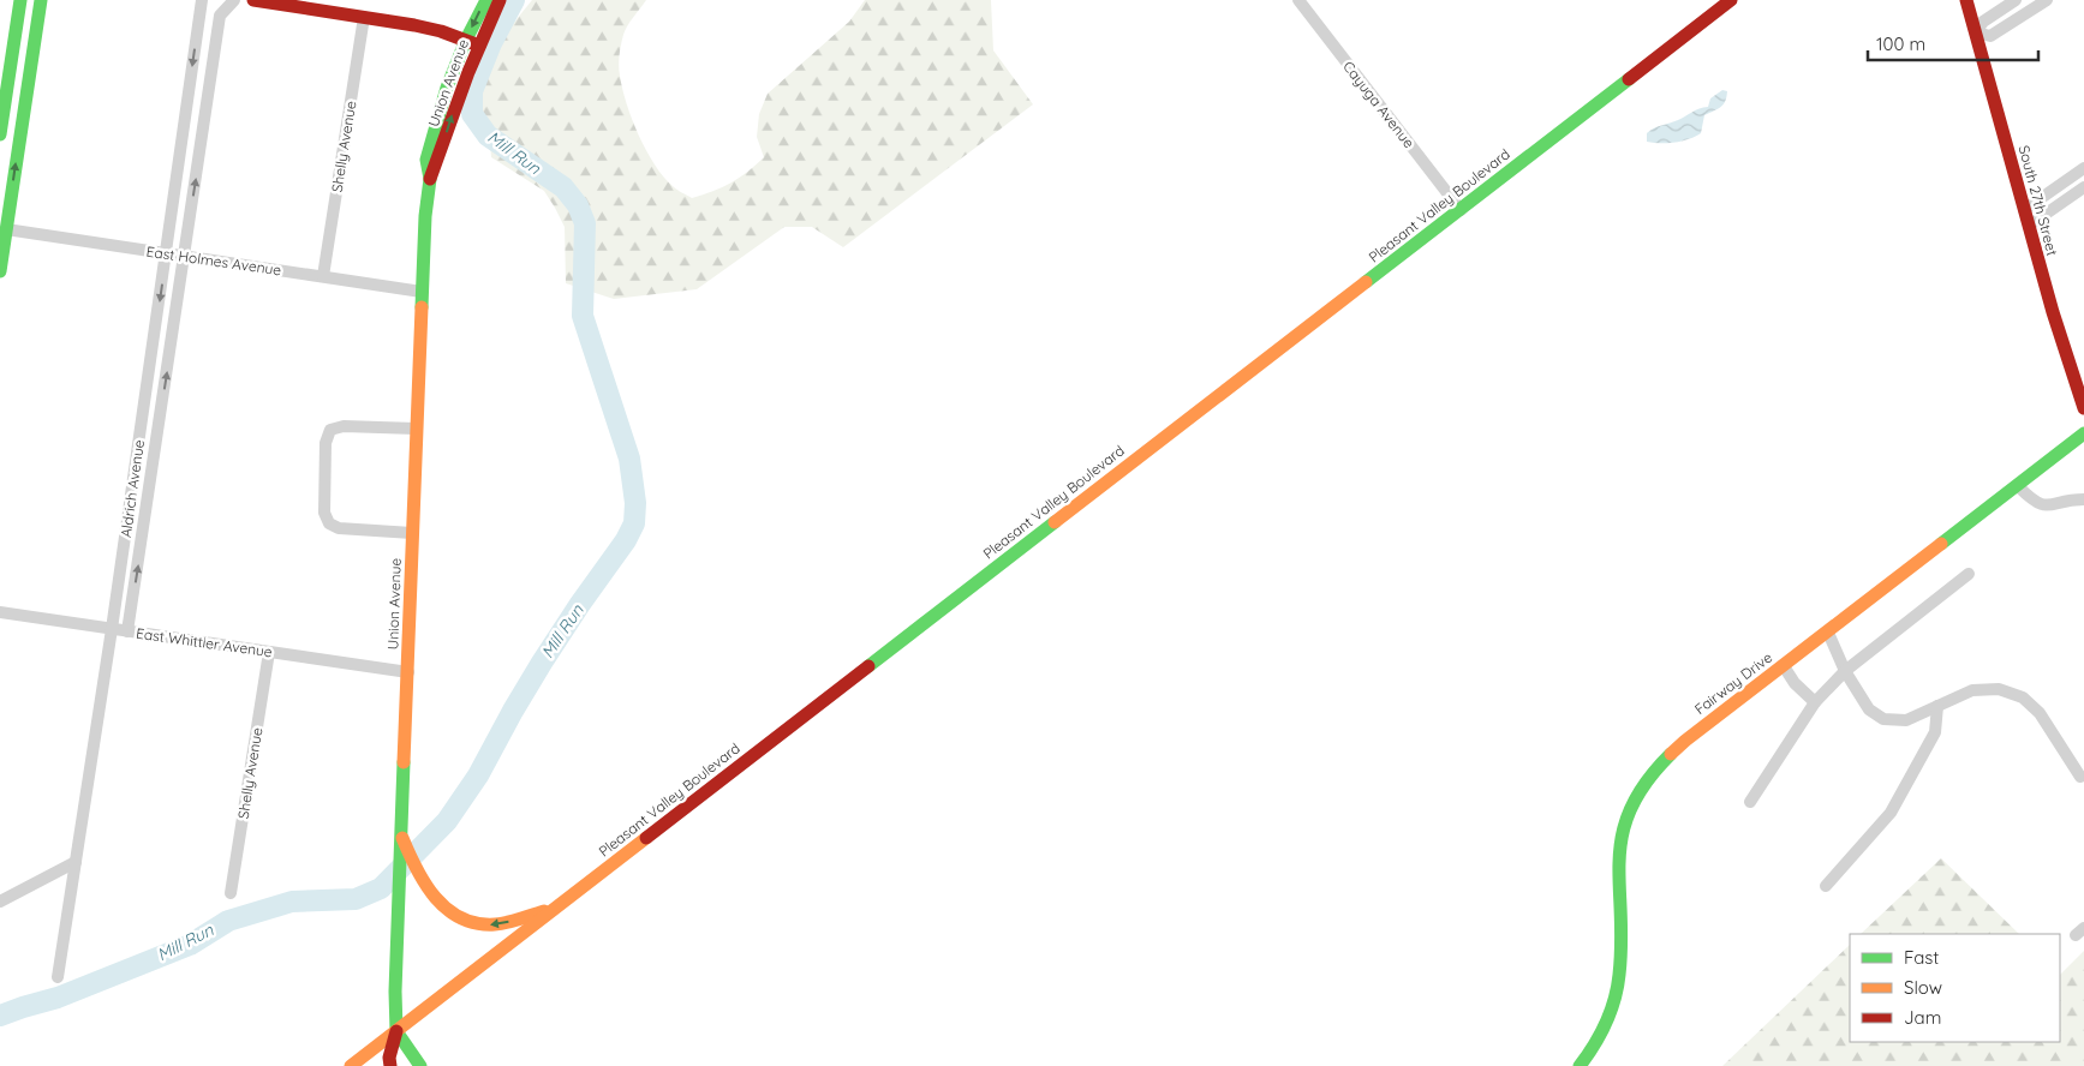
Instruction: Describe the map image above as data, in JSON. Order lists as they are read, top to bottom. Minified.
{"streets":{"main road":["Union Avenue","South 27th Street","Pleasant Valley Boulevard","Fairway Drive"],"street":["Cayuga Avenue","Shelly Avenue","East Holmes Avenue","Aldrich Avenue","East Whittier Avenue"]},"crossings":[["Union Avenue","Pleasant Valley Boulevard"],["Union Avenue","East Holmes Avenue"],["Union Avenue","East Whittier Avenue"],["Cayuga Avenue","Pleasant Valley Boulevard"],["Shelly Avenue","East Holmes Avenue"],["Shelly Avenue","East Whittier Avenue"],["East Holmes Avenue","Aldrich Avenue"],["Aldrich Avenue","East Whittier Avenue"]],"water":["Mill Run"],"legend":["Fast","Slow","Jam"],"scale_bar":"100 m"}
